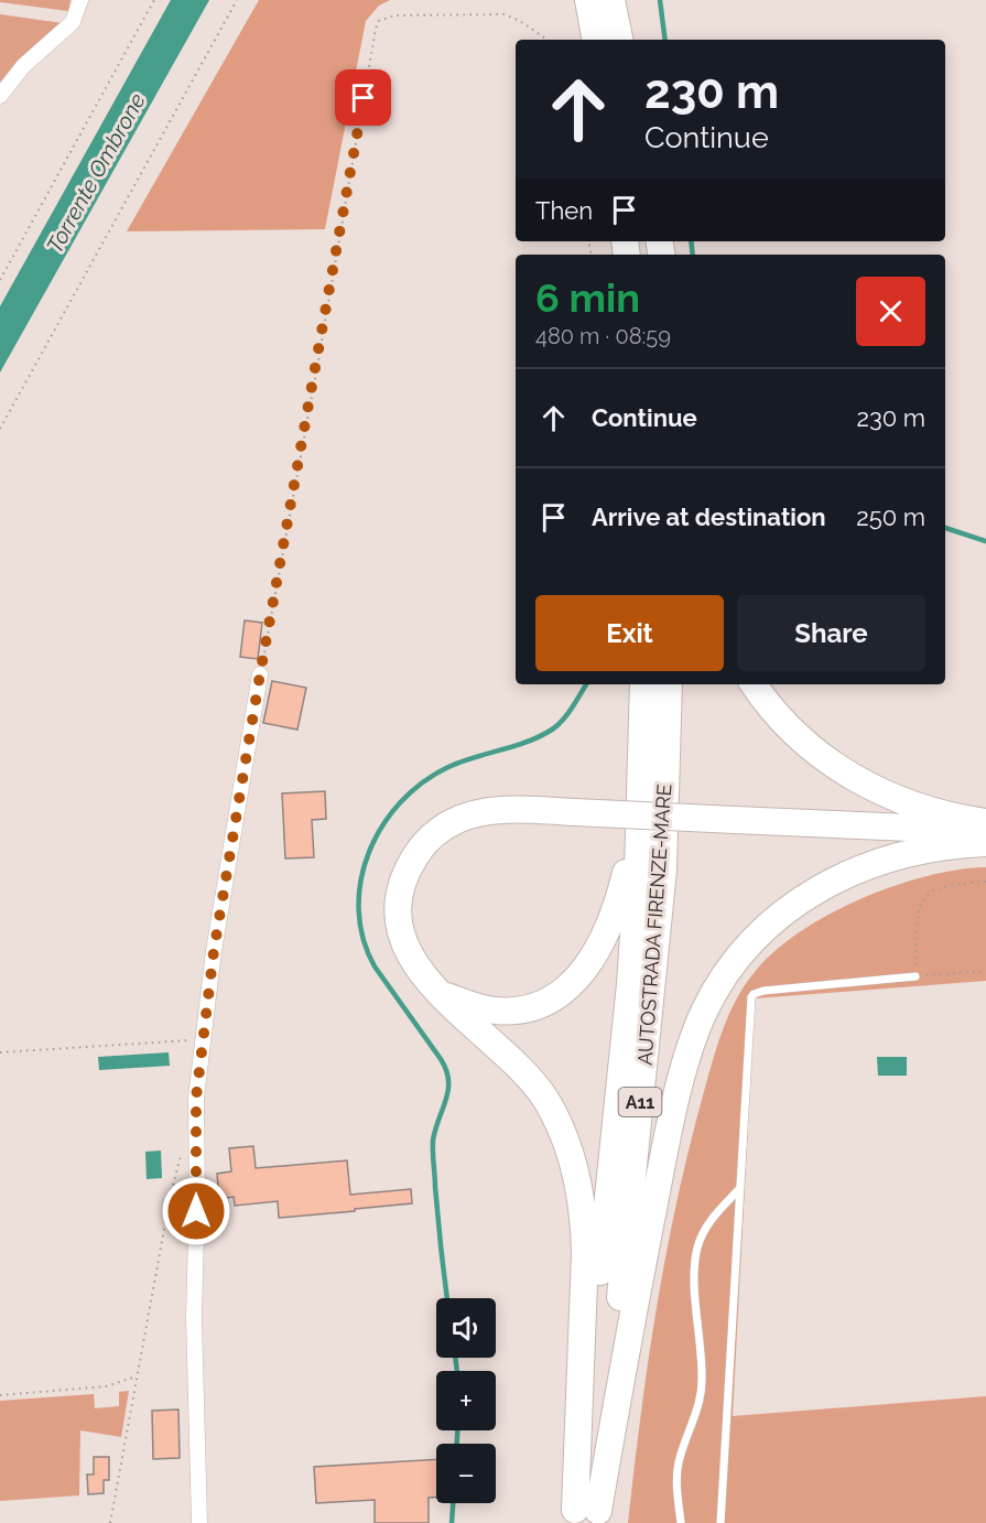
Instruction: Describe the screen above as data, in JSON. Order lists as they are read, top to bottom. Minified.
{"streets":{"highway":["AUTOSTRADA FIRENZE-MARE","A11"]},"water":["Torrente Ombrone"],"page":{"turn":["230 m","Continue"],"then":"Then","heading":["6 min","480 m · 08:59"],"list":[{"name":"Continue","value":"230 m"},{"name":"Arrive at destination","value":"250 m"}],"buttons":["Exit","Share"],"map_buttons":["+","−"]}}
